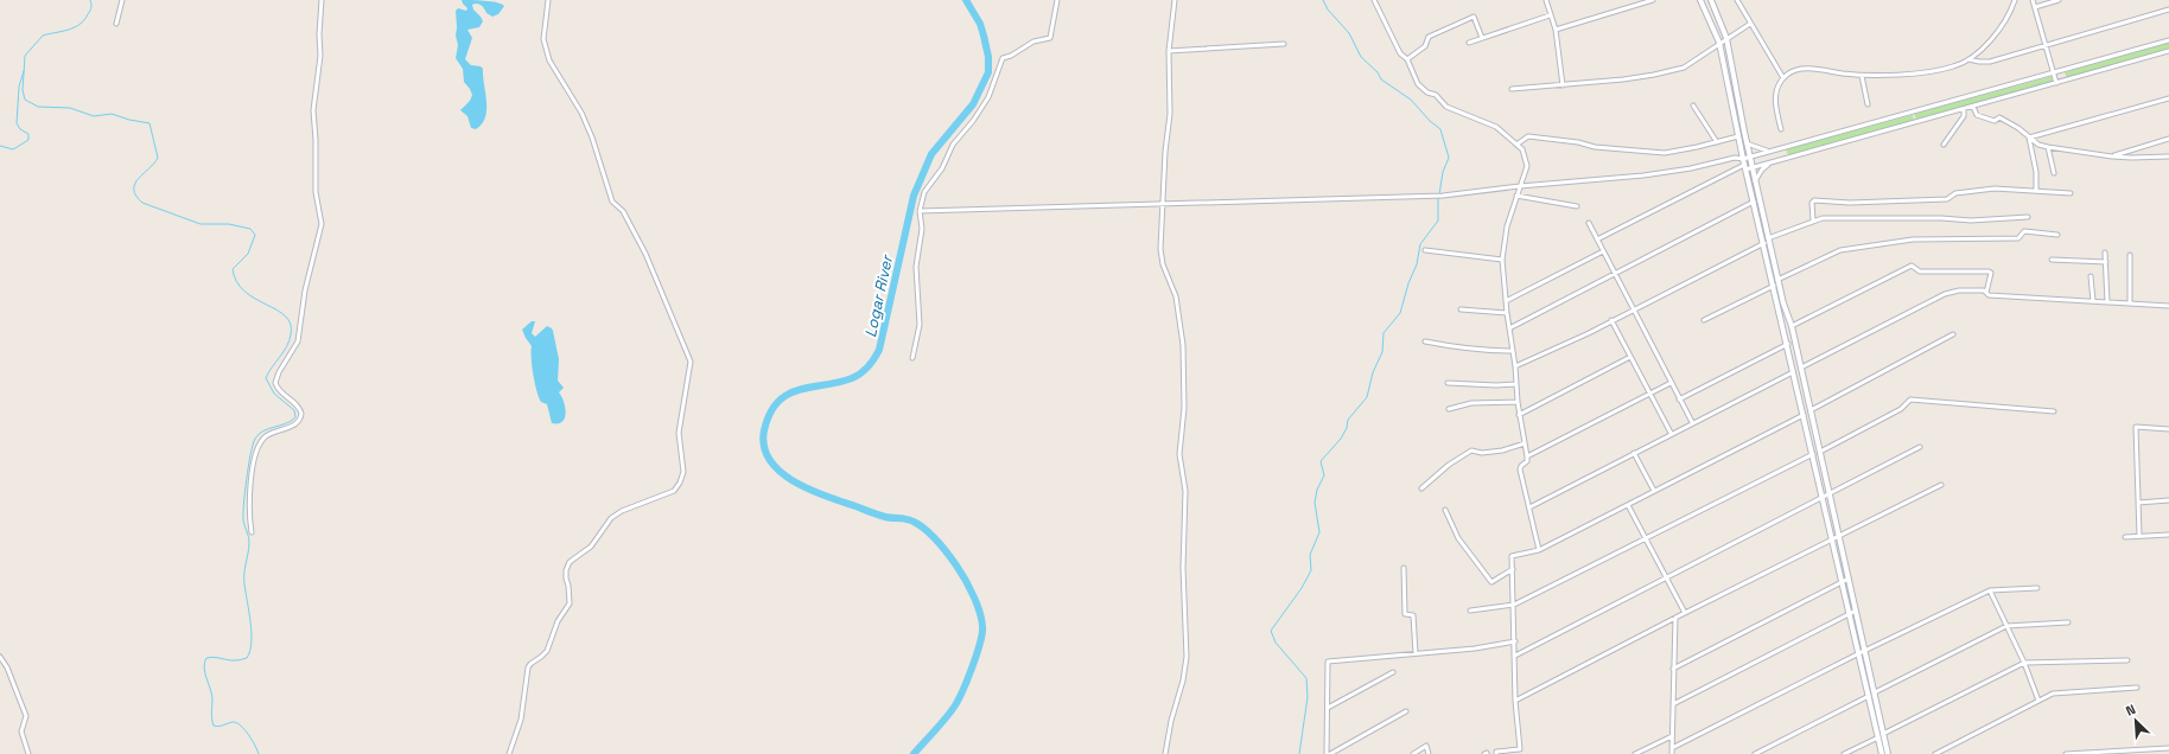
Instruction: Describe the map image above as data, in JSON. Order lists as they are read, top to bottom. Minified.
{"water":["Logar River"],"north":"top left"}
